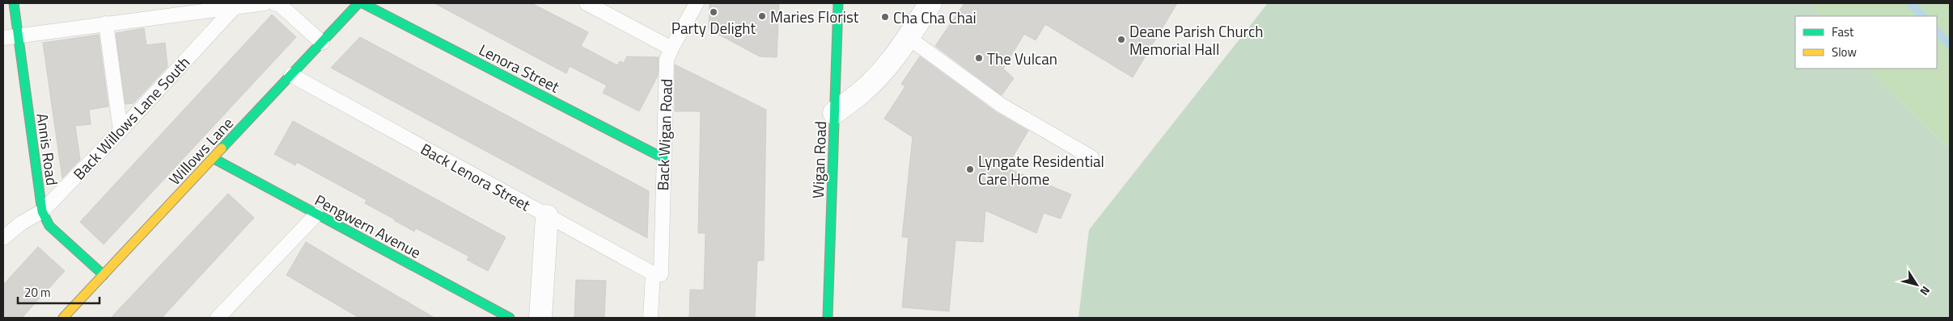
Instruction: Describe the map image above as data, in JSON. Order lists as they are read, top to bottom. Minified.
{"streets":{"street":["Lenora Street","Annis Road","Willows Lane","Wigan Road","Pengwern Avenue"],"lane":["Back Willows Lane South","Back Wigan Road","Back Lenora Street"]},"crossings":[["Lenora Street","Back Wigan Road"],["Back Willows Lane South","Annis Road"],["Back Wigan Road","Back Lenora Street"],["Annis Road","Willows Lane"],["Willows Lane","Back Lenora Street"],["Willows Lane","Pengwern Avenue"]],"places":["Party Delight","Maries Florist","Cha Cha Chai","Deane Parish Church Memorial Hall","The Vulcan","Lyngate Residential Care Home"],"legend":["Fast","Slow"],"scale_bar":"20 m","north":"bottom right"}
